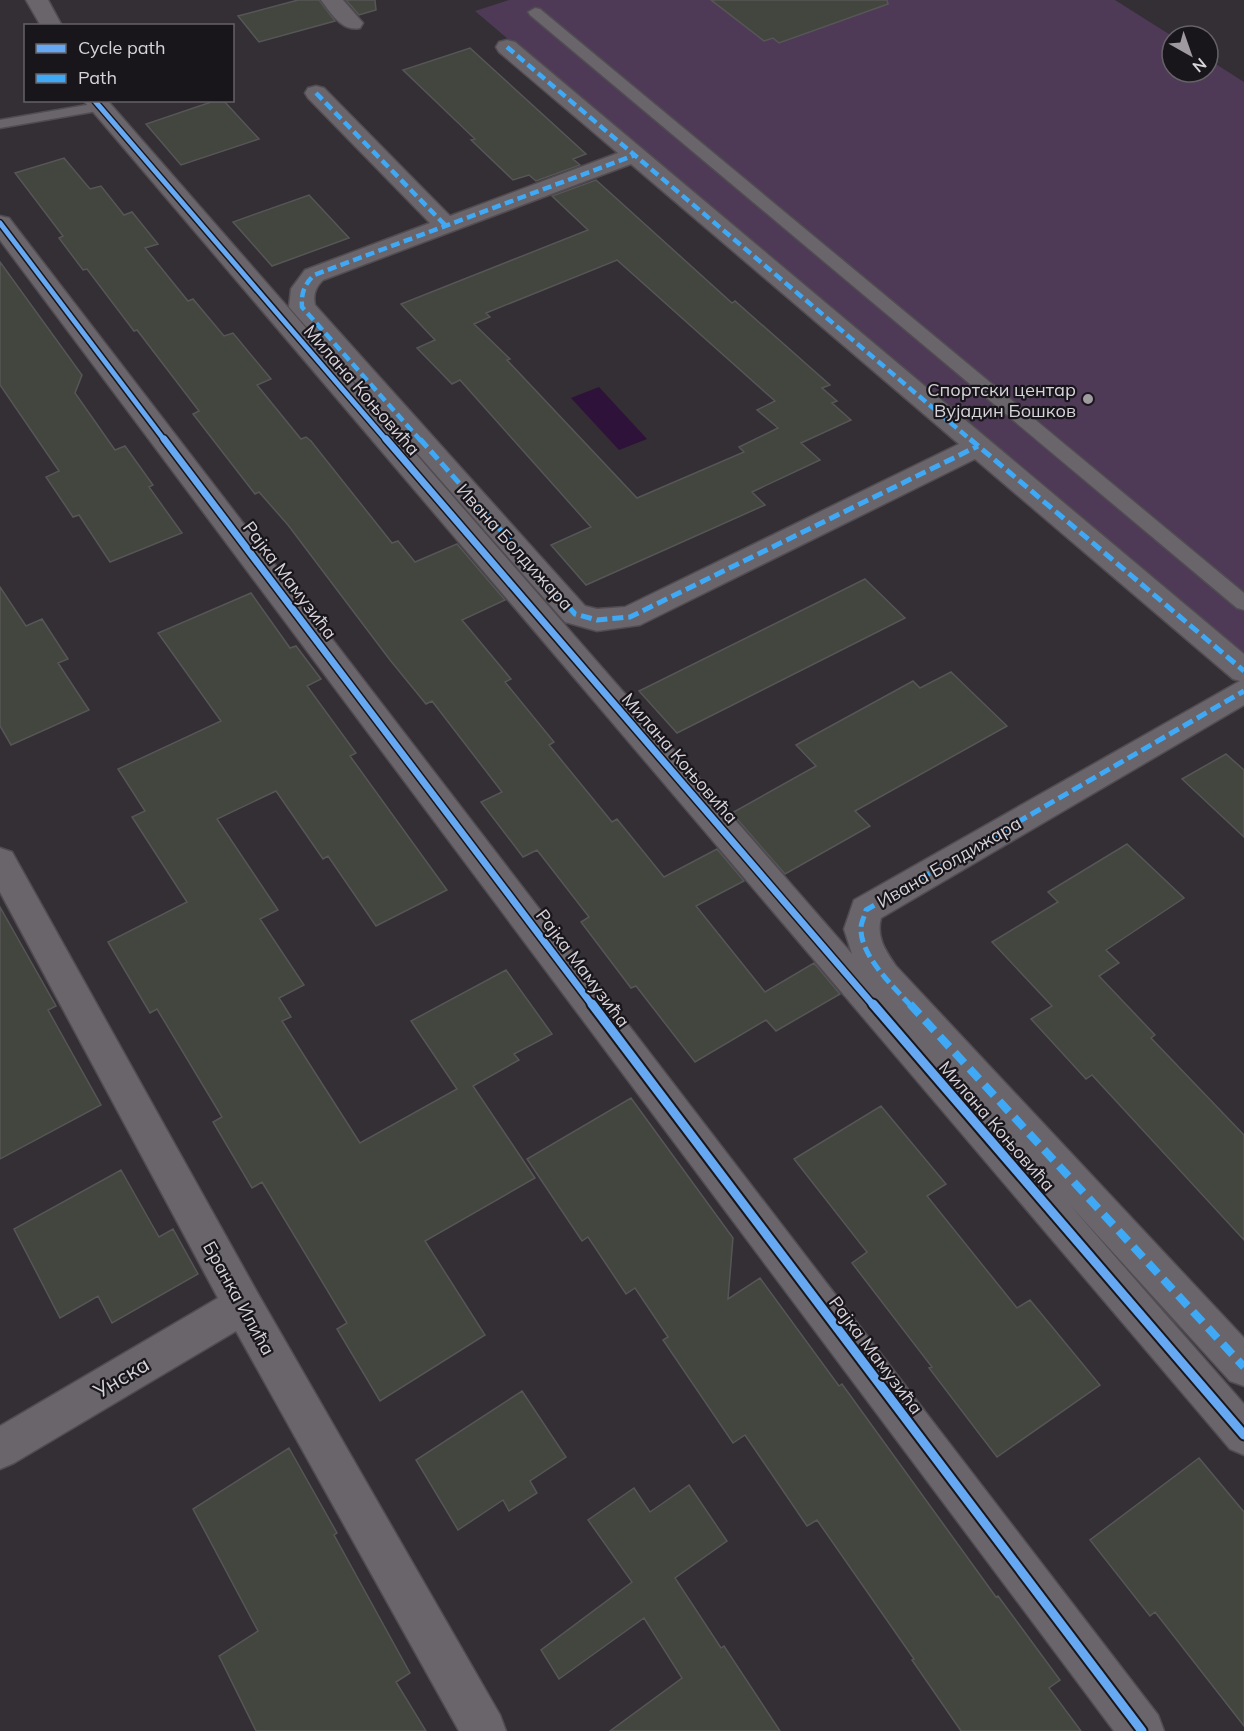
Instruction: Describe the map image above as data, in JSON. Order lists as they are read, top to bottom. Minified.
{"streets":{"street":["Милана Коњовића","Ивана Болдижара","Рајка Мамузића","Бранка Илића","Унска"]},"crossings":[["Бранка Илића","Унска"]],"places":["Спортски центар Вујадин Бошков"],"legend":["Cycle path","Path"],"north":"bottom right"}
